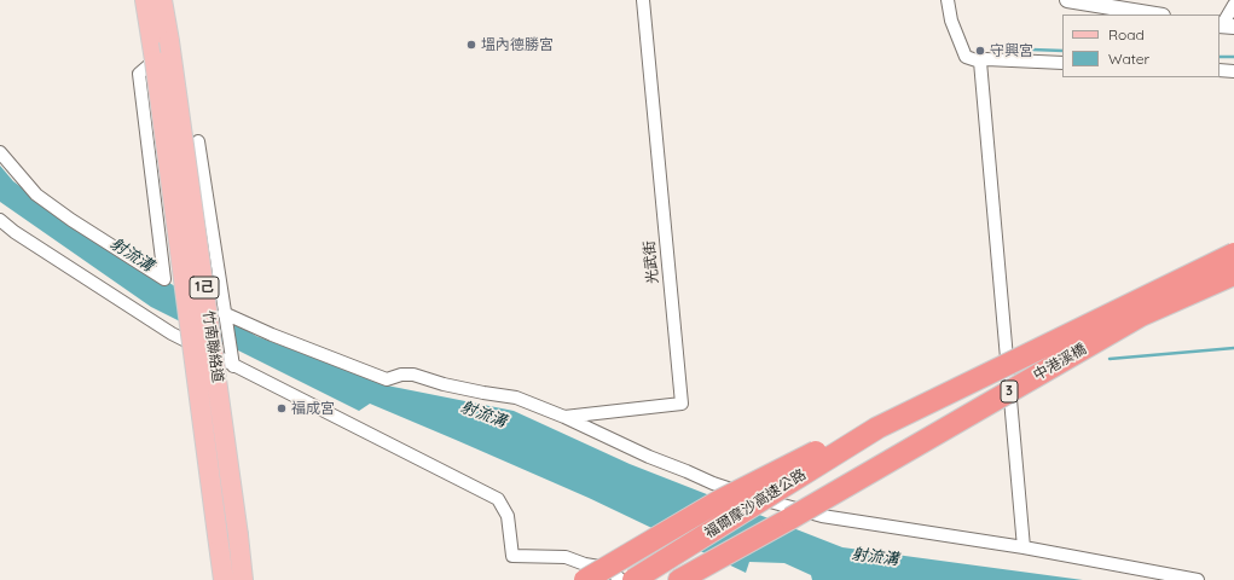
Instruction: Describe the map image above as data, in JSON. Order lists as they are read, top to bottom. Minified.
{"streets":{"highway":["中港溪橋","3","福爾摩沙高速公路"],"main road":["1己","竹南聯絡道"],"street":["光武街"]},"crossings":[["中港溪橋","福爾摩沙高速公路"]],"water":["射流溝"],"places":["塭內德勝宮","守興宮","福成宮"],"legend":["Road","Water"]}
